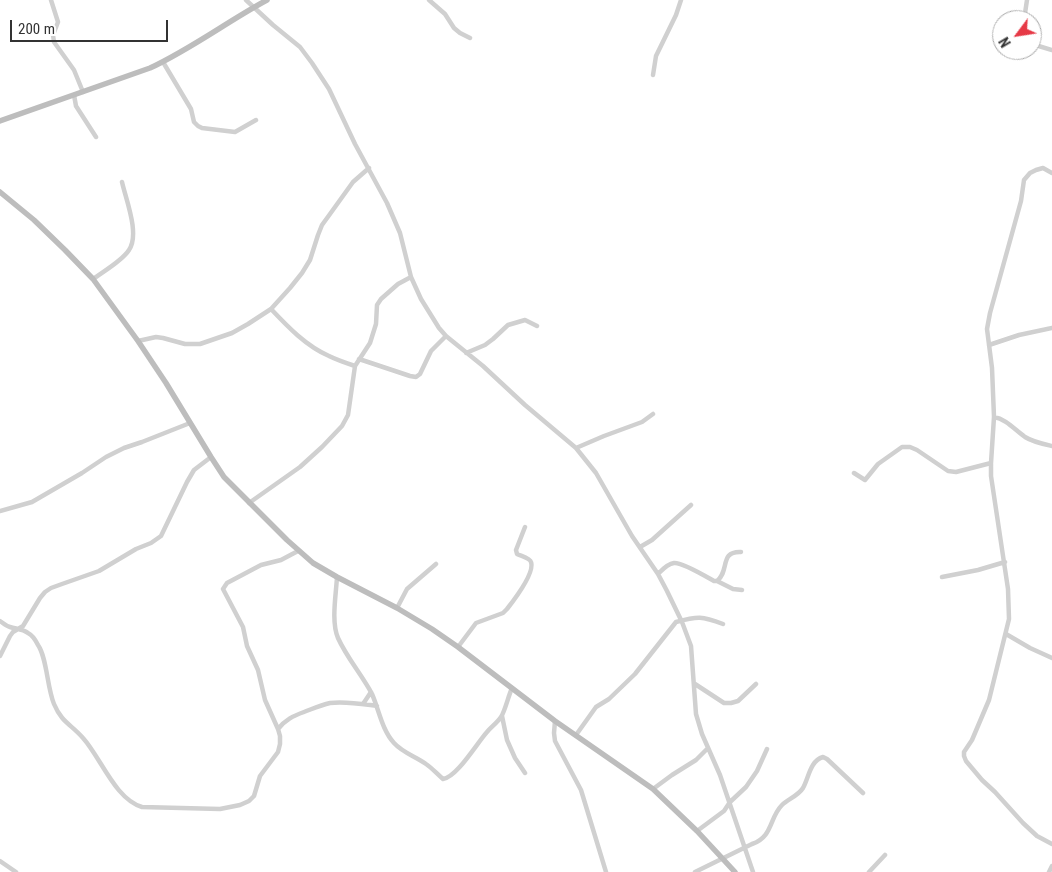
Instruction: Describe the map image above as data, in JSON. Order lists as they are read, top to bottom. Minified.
{"scale_bar":"200 m","north":"bottom left"}
